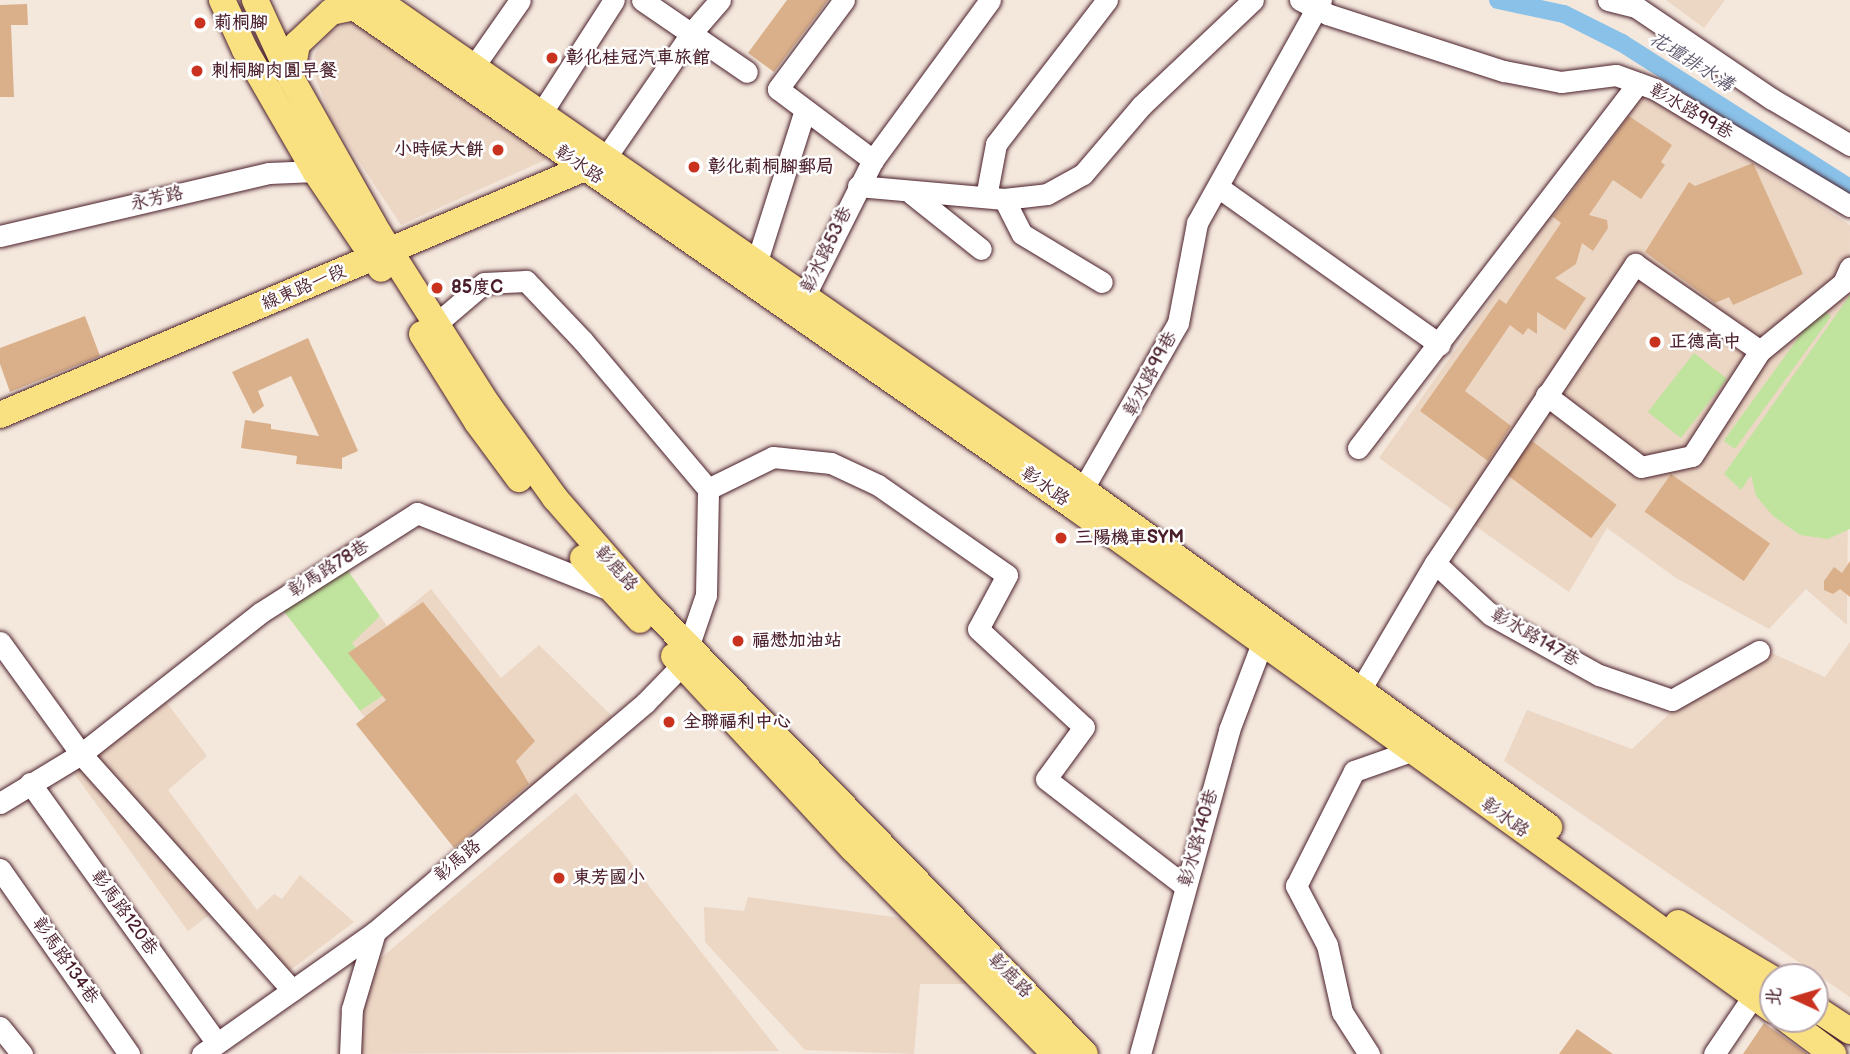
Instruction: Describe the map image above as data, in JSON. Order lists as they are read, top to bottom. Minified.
{"streets":{"main road":["彰水路","線東路一段","彰鹿路"],"street":["彰水路99巷","永芳路","彰水路53巷","彰馬路78巷","彰水路147巷","彰水路140巷","彰馬路","彰馬路120巷","彰馬路134巷"]},"crossings":[["彰水路99巷","彰水路"],["彰水路","彰水路53巷"],["彰水路","線東路一段"],["彰水路","彰水路140巷"],["永芳路","彰鹿路"],["線東路一段","彰鹿路"],["彰馬路78巷","彰鹿路"],["彰鹿路","彰馬路"],["彰馬路","彰馬路120巷"]],"water":["花壇排水溝"],"places":["莿桐腳","彰化桂冠汽車旅館","刺桐腳肉圓早餐","小時候大餅","彰化莿桐腳郵局","85度C","正德高中","三陽機車SYM","福懋加油站","全聯福利中心","東芳國小"],"north":"left"}
